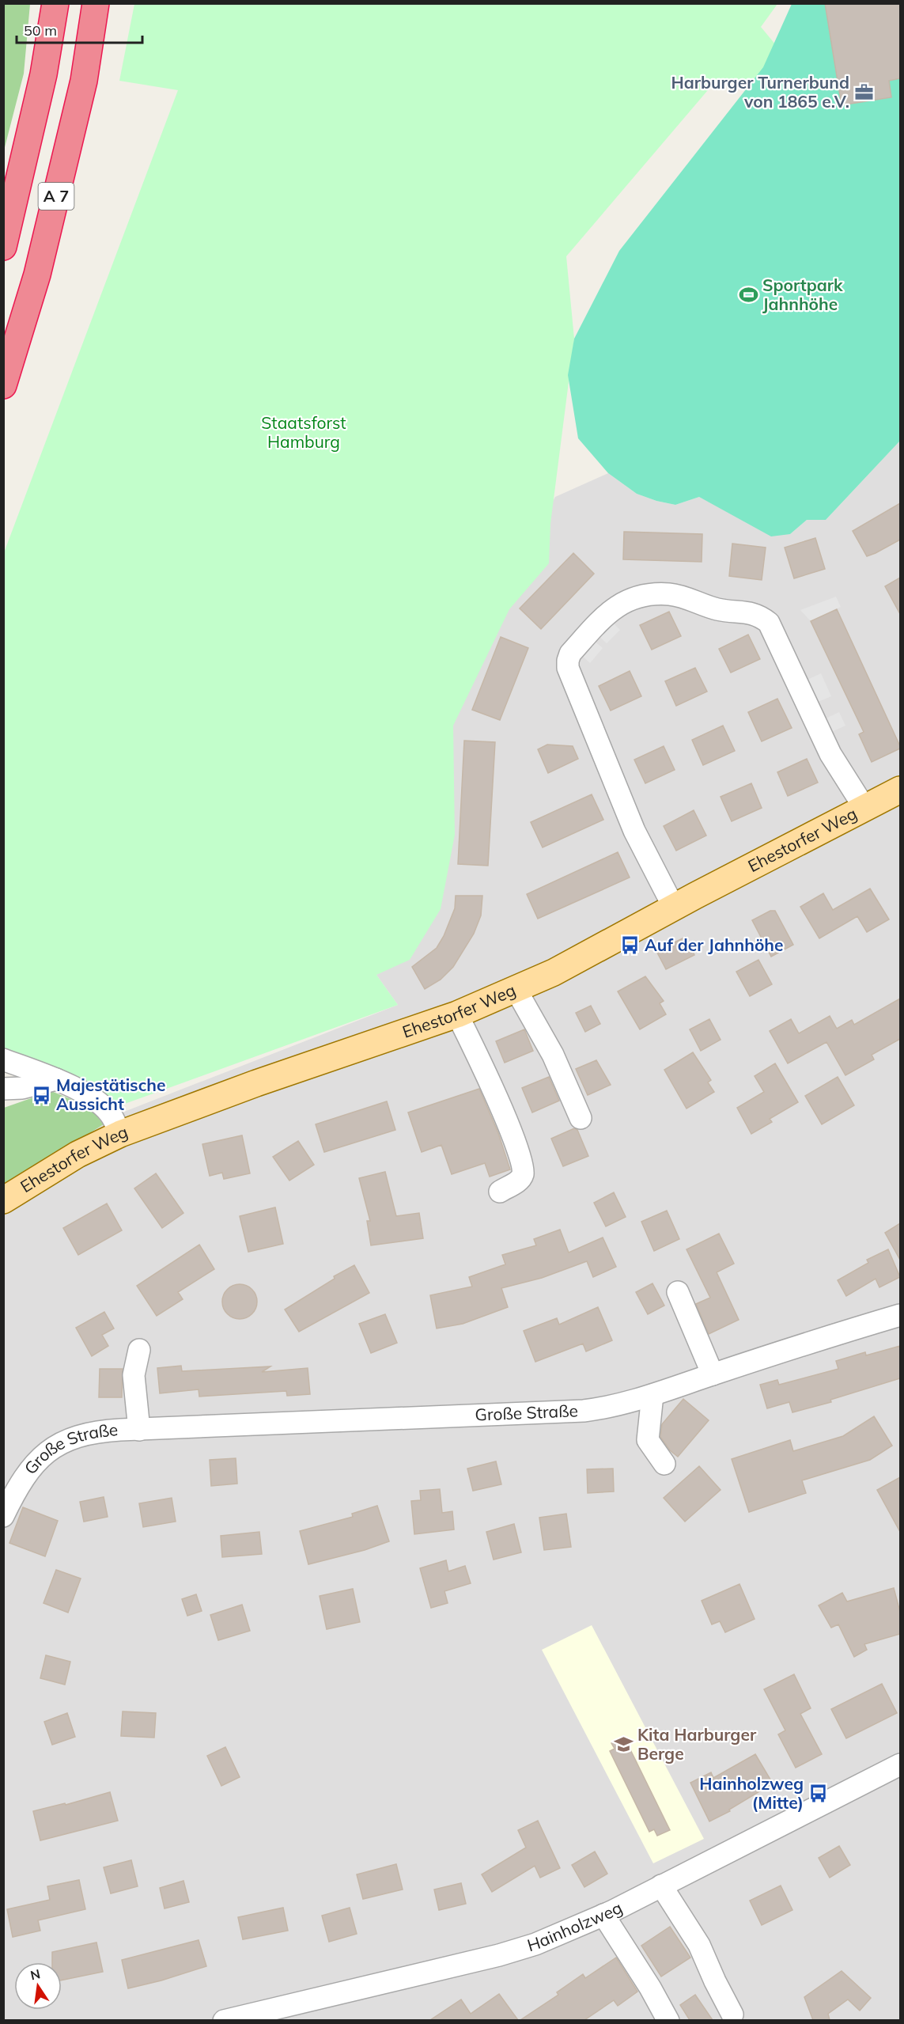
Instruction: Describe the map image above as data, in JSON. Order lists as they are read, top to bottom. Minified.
{"streets":{"highway":["A 7"],"main road":["Ehestorfer Weg"],"street":["Große Straße","Hainholzweg"]},"parks":["Staatsforst Hamburg"],"places":{"office":["Harburger Turnerbund von 1865 e.V."],"sports":["Sportpark Jahnhöhe"],"bus stop":["Auf der Jahnhöhe","Majestätische Aussicht","Hainholzweg (Mitte)"],"school or university":["Kita Harburger Berge"]},"scale_bar":"50 m","north":"top"}
